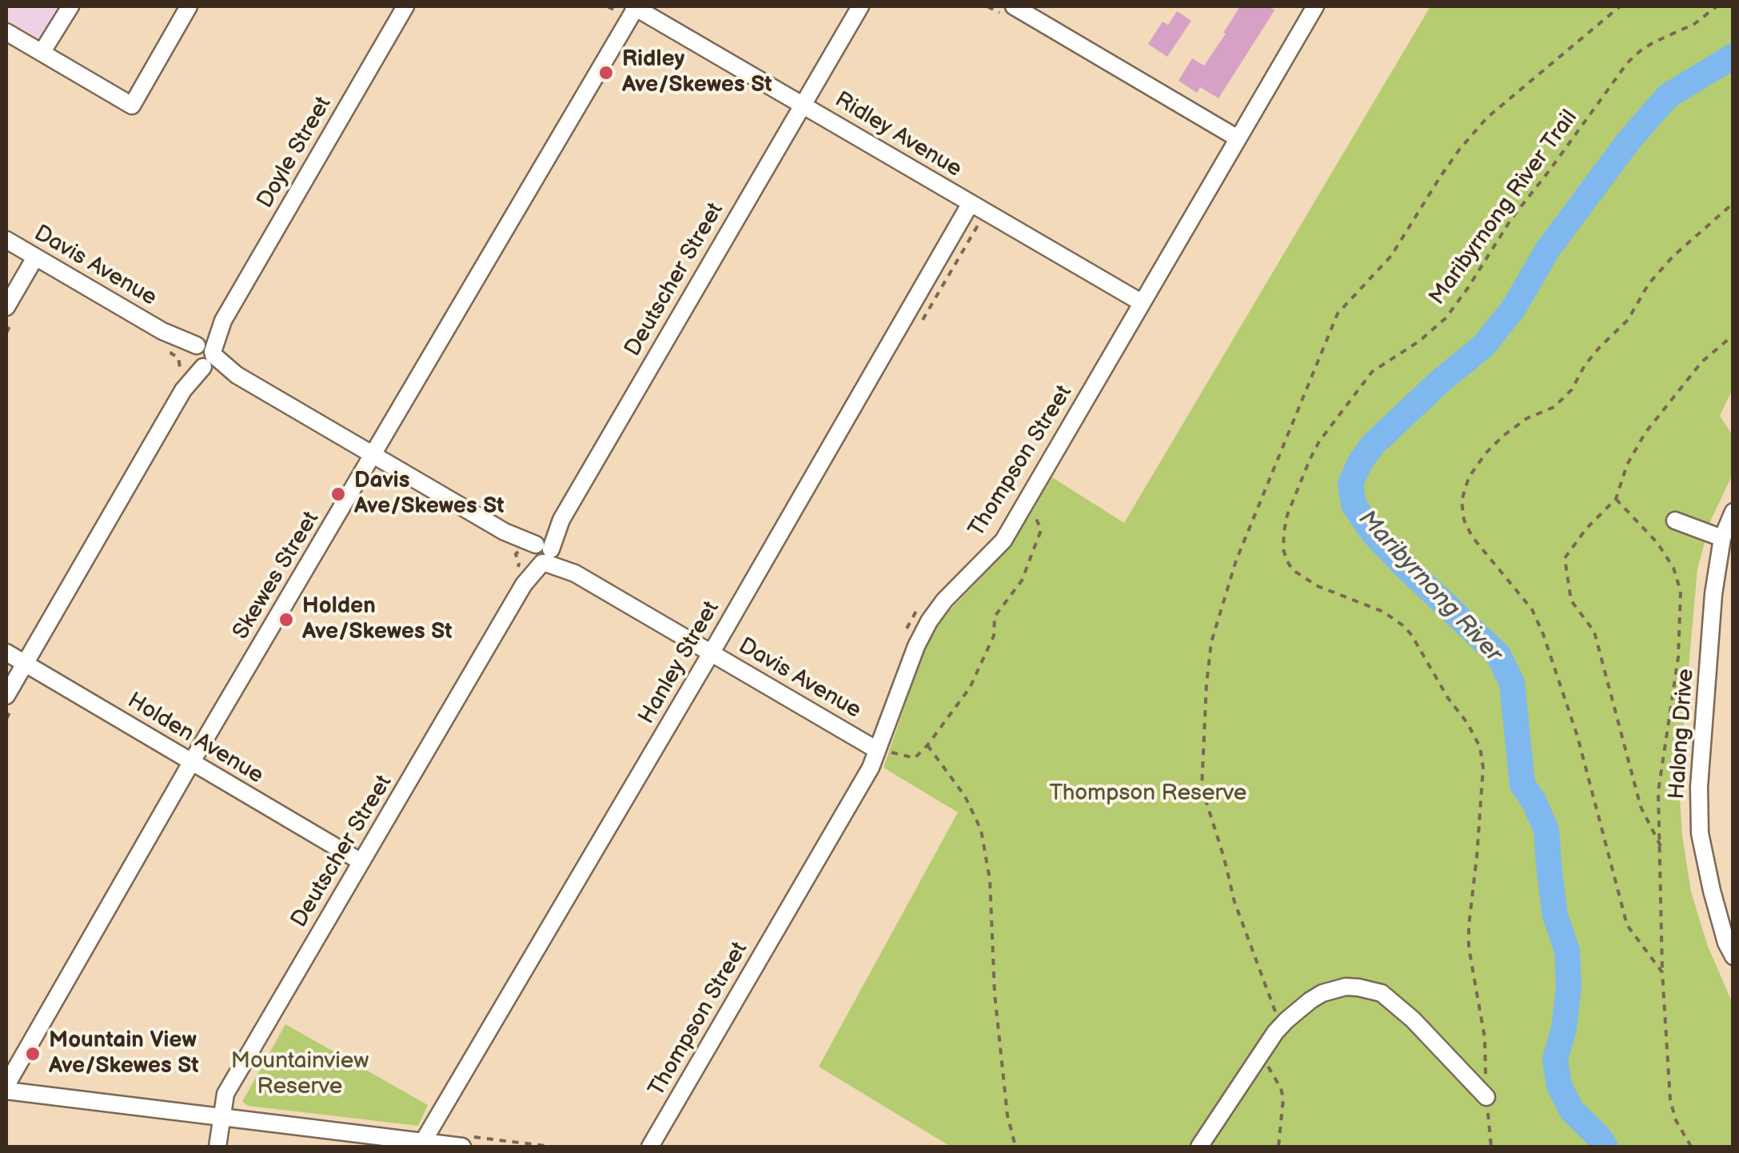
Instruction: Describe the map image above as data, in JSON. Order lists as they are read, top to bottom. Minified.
{"streets":{"street":["Ridley Avenue","Doyle Street","Davis Avenue","Deutscher Street","Thompson Street","Skewes Street","Hanley Street","Halong Drive","Holden Avenue"],"path":["Maribyrnong River Trail"]},"crossings":[["Ridley Avenue","Deutscher Street"],["Ridley Avenue","Thompson Street"],["Ridley Avenue","Skewes Street"],["Ridley Avenue","Hanley Street"],["Doyle Street","Davis Avenue"],["Doyle Street","Holden Avenue"],["Davis Avenue","Deutscher Street"],["Davis Avenue","Thompson Street"],["Davis Avenue","Skewes Street"],["Davis Avenue","Hanley Street"],["Deutscher Street","Holden Avenue"],["Skewes Street","Holden Avenue"]],"water":["Maribyrnong River"],"parks":["Thompson Reserve","Mountainview Reserve"],"places":["Ridley Ave/Skewes St","Davis Ave/Skewes St","Holden Ave/Skewes St","Mountain View Ave/Skewes St"]}
